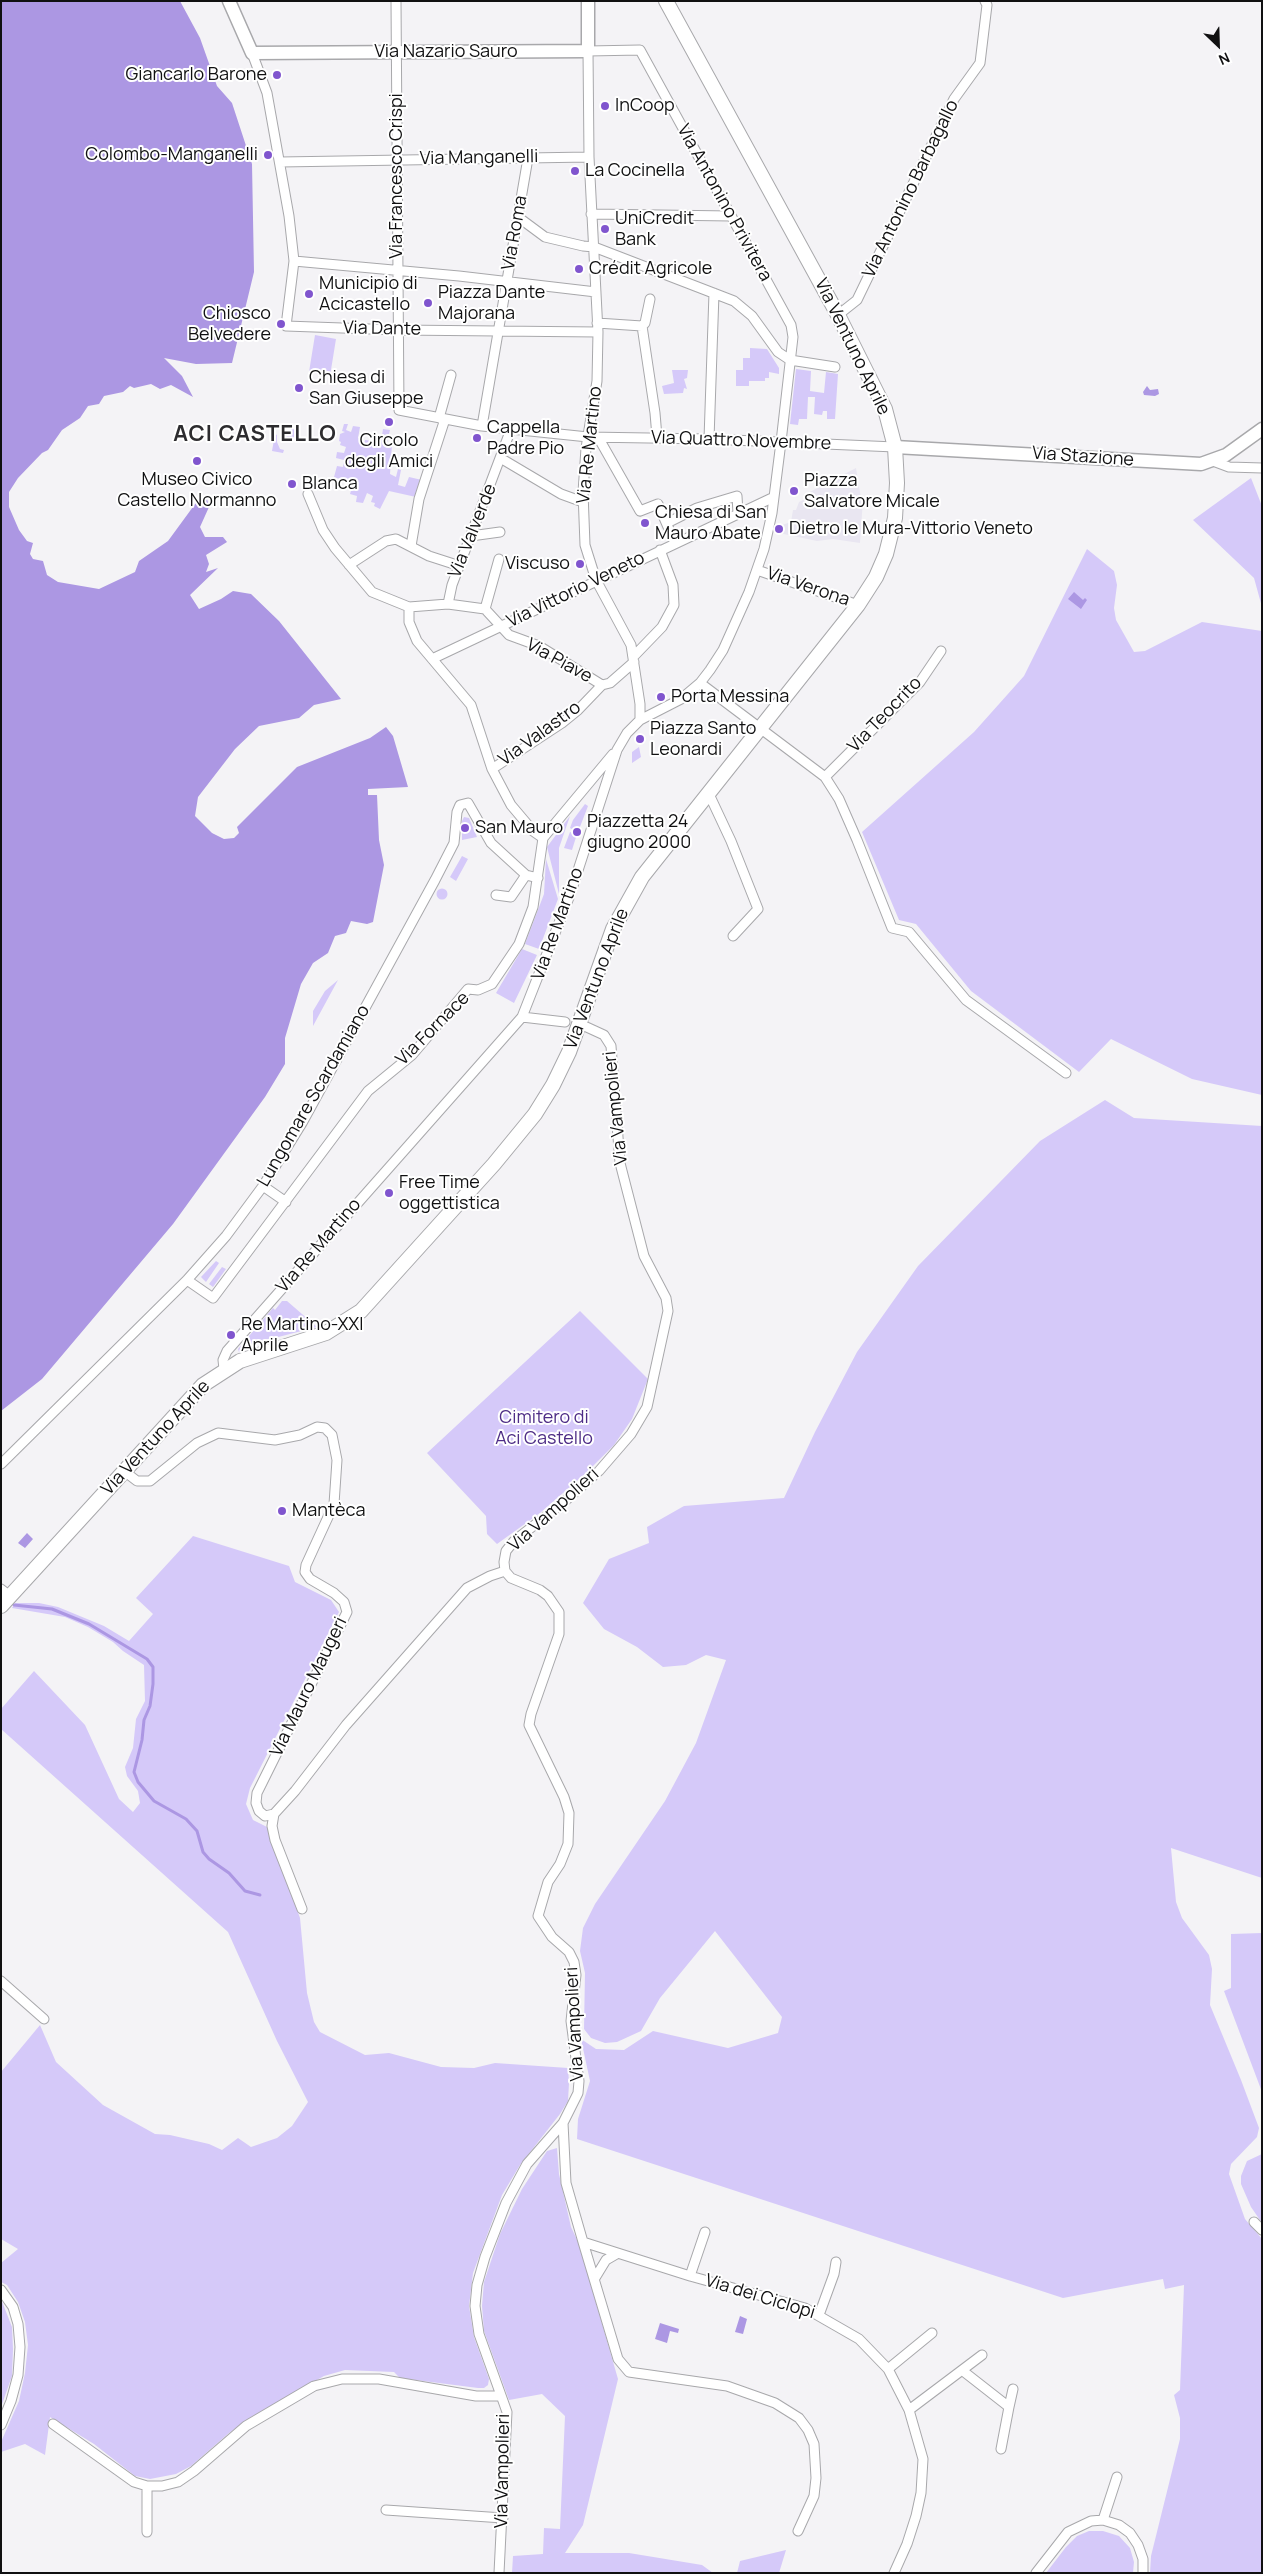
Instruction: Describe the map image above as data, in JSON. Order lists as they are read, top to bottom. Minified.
{"streets":{"main road":["Via Nazario Sauro","Via Ventuno Aprile","Via Re Martino","Via Stazione"],"street":["Via Manganelli","Via Francesco Crispi","Via Antonino Barbagallo","Via Antonino Privitera","Via Roma","Via Dante","Via Quattro Novembre","Via Valverde","Via Verona","Via Vittorio Veneto","Via Piave","Via Teocrito","Via Valastro","Via Fornace","Lungomare Scardamiano","Via Vampolieri","Via Mauro Maugeri","Via dei Ciclopi"]},"crossings":[["Via Nazario Sauro","Via Francesco Crispi"],["Via Nazario Sauro","Via Antonino Privitera"],["Via Nazario Sauro","Via Re Martino"],["Via Manganelli","Via Francesco Crispi"],["Via Manganelli","Via Roma"],["Via Manganelli","Via Re Martino"],["Via Francesco Crispi","Via Dante"],["Via Francesco Crispi","Via Quattro Novembre"],["Via Antonino Barbagallo","Via Ventuno Aprile"],["Via Antonino Privitera","Via Quattro Novembre"],["Via Antonino Privitera","Via Re Martino"],["Via Antonino Privitera","Via Verona"],["Via Antonino Privitera","Via Vittorio Veneto"],["Via Roma","Via Dante"],["Via Roma","Via Quattro Novembre"],["Via Dante","Via Re Martino"],["Via Ventuno Aprile","Via Quattro Novembre"],["Via Ventuno Aprile","Via Re Martino"],["Via Ventuno Aprile","Via Stazione"],["Via Ventuno Aprile","Via Verona"],["Via Ventuno Aprile","Via Vampolieri"],["Via Ventuno Aprile","Via Mauro Maugeri"],["Via Quattro Novembre","Via Re Martino"],["Via Quattro Novembre","Via Stazione"],["Via Quattro Novembre","Via Valverde"],["Via Re Martino","Via Vittorio Veneto"],["Via Re Martino","Via Valastro"],["Via Vittorio Veneto","Via Piave"],["Via Vittorio Veneto","Via Valastro"],["Via Piave","Via Valastro"],["Via Fornace","Lungomare Scardamiano"]],"districts":["ACI CASTELLO"],"parks":["Cimitero di Aci Castello"],"places":["Giancarlo Barone","InCoop","Colombo-Manganelli","La Cocinella","UniCredit Bank","Crédit Agricole","Municipio di Acicastello","Piazza Dante Majorana","Chiosco Belvedere","Chiesa di San Giuseppe","Circolo degli Amici","Cappella Padre Pio","Museo Civico Castello Normanno","Blanca","Piazza Salvatore Micale","Chiesa di San Mauro Abate","Dietro le Mura-Vittorio Veneto","Viscuso","Porta Messina","Piazza Santo Leonardi","San Mauro","Piazzetta 24 giugno 2000","Free Time oggettistica","Re Martino-XXI Aprile","Mantèca"],"north":"bottom right"}
